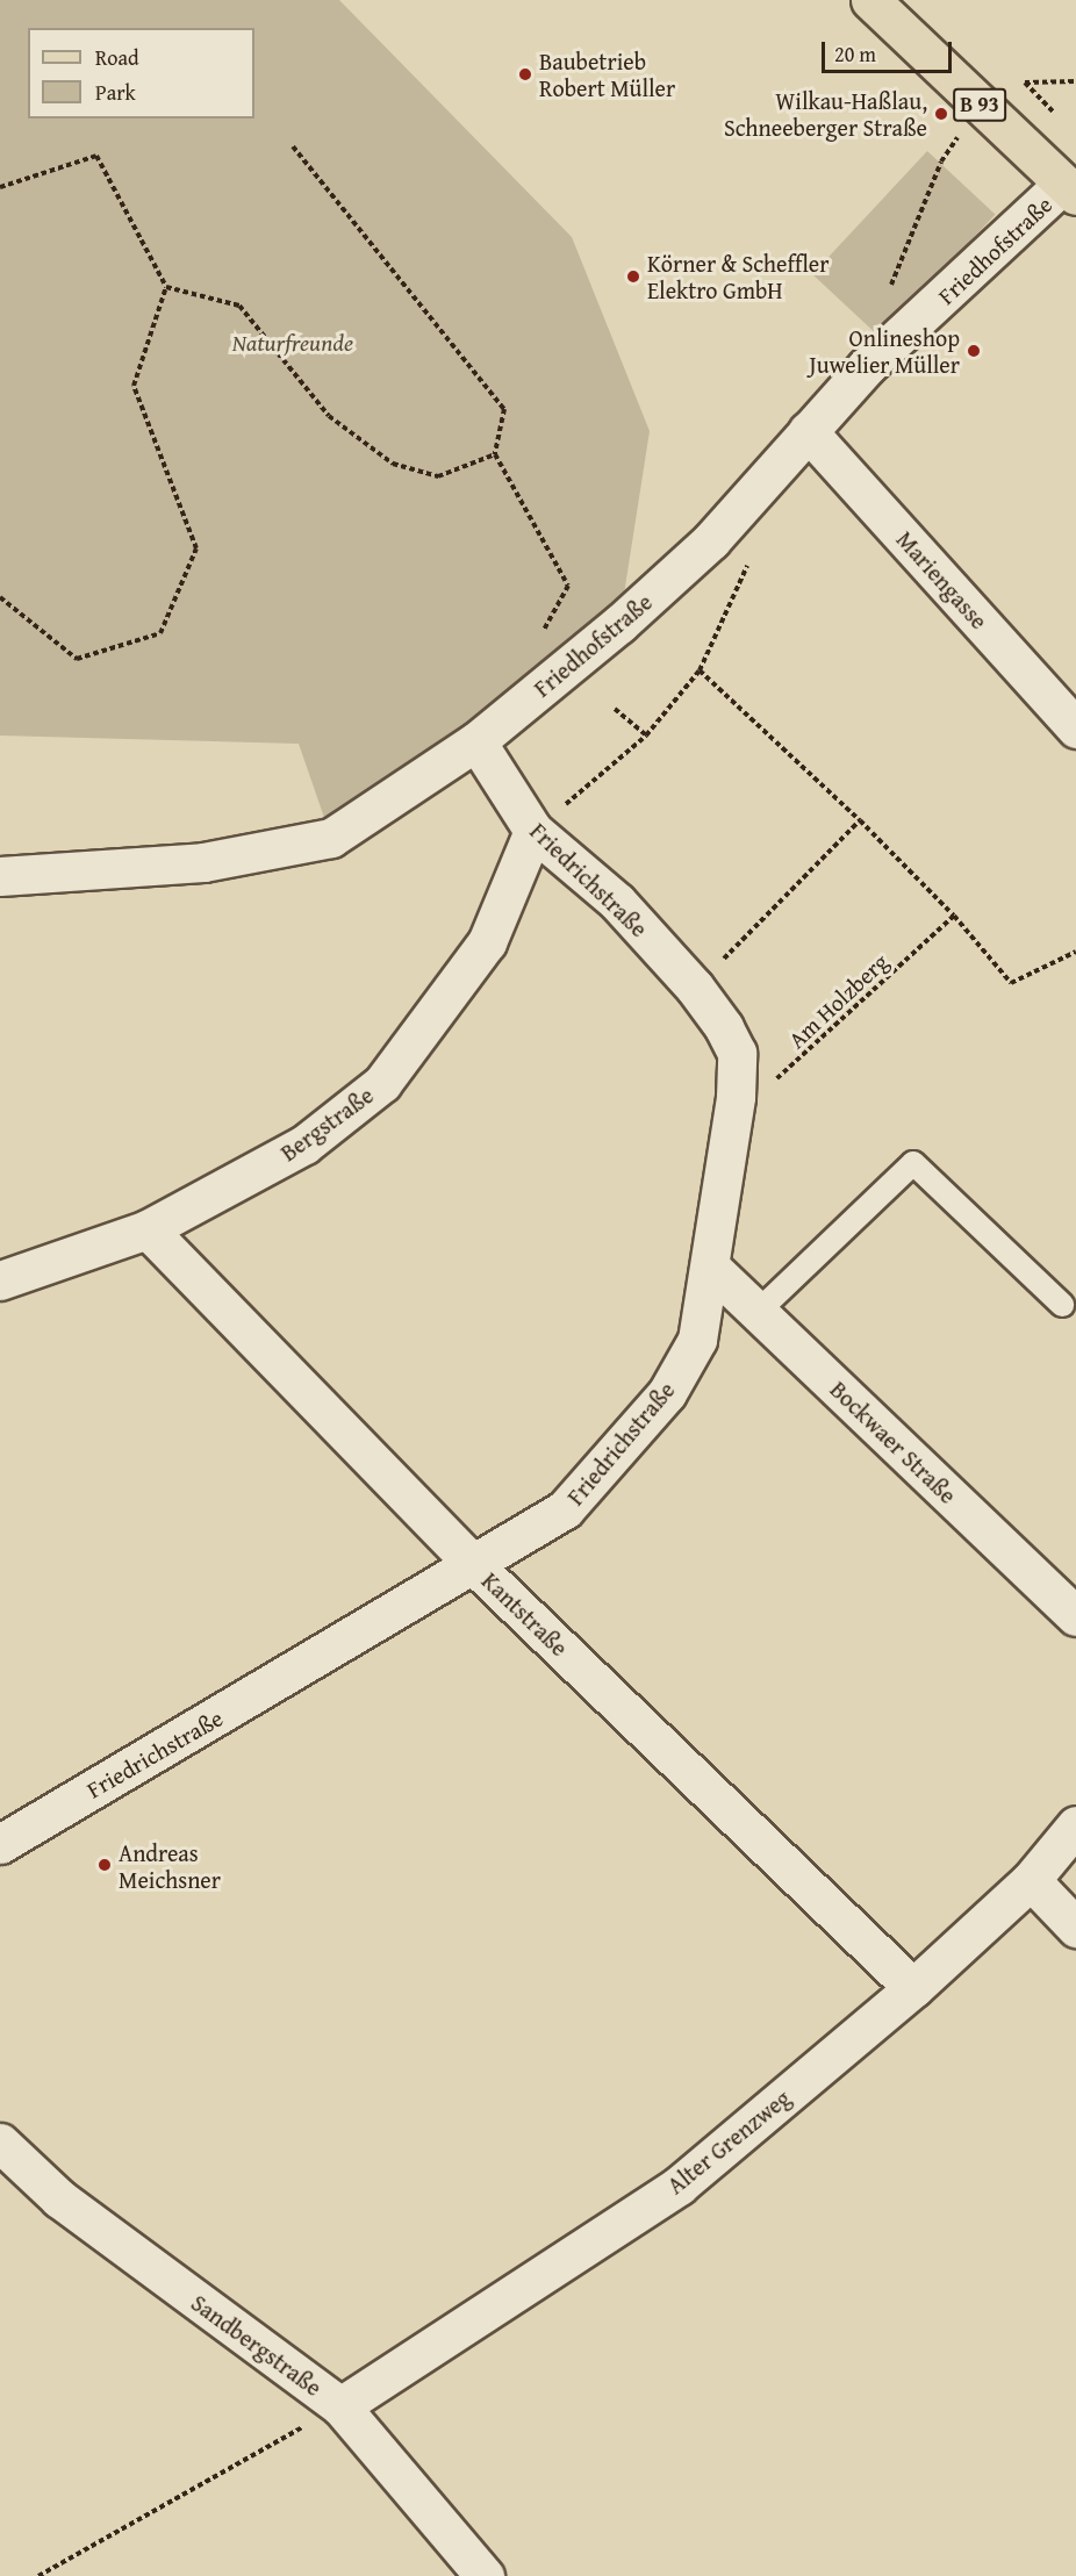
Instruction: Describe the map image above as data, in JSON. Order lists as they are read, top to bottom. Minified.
{"streets":{"main road":["B 93"],"street":["Friedhofstraße","Mariengasse","Friedrichstraße","Bergstraße","Bockwaer Straße","Kantstraße","Alter Grenzweg","Sandbergstraße"],"path":["Am Holzberg"]},"crossings":[["B 93","Friedhofstraße"],["Friedhofstraße","Mariengasse"],["Friedhofstraße","Friedrichstraße"],["Friedrichstraße","Am Holzberg"],["Friedrichstraße","Bergstraße"],["Friedrichstraße","Bockwaer Straße"],["Friedrichstraße","Kantstraße"],["Bergstraße","Kantstraße"],["Kantstraße","Alter Grenzweg"],["Alter Grenzweg","Sandbergstraße"]],"parks":["Naturfreunde"],"places":["Baubetrieb Robert Müller","Wilkau-Haßlau, Schneeberger Straße","Körner & Scheffler Elektro GmbH","Onlineshop Juwelier Müller","Andreas Meichsner"],"legend":["Road","Park"],"scale_bar":"20 m"}
